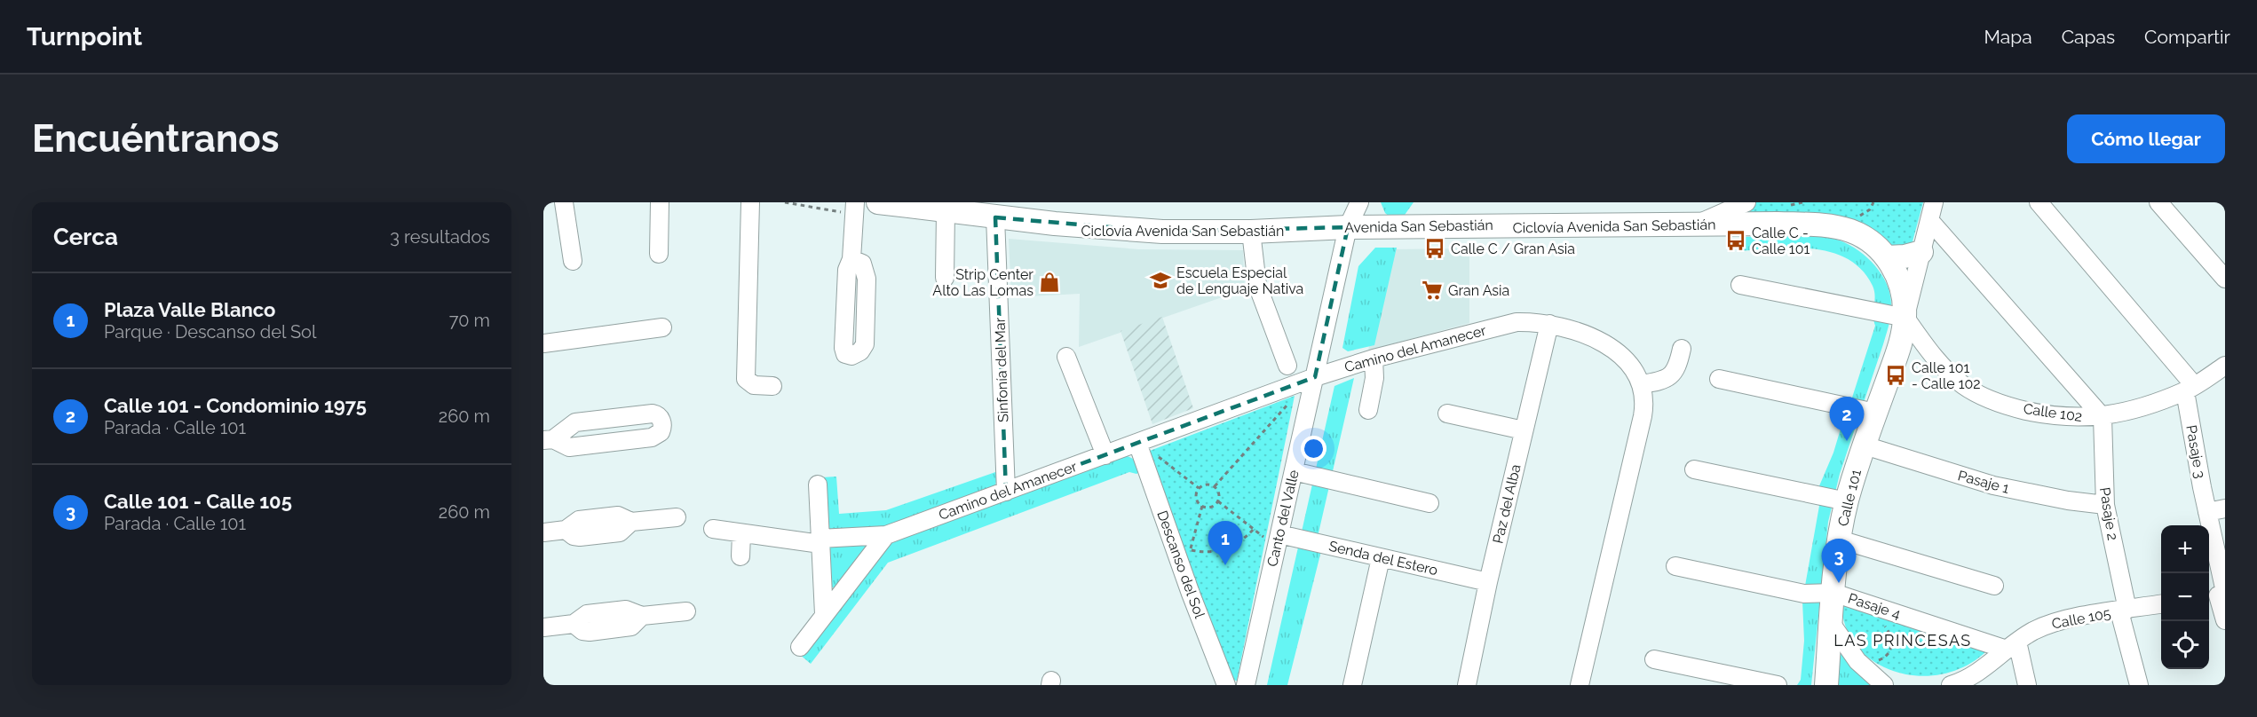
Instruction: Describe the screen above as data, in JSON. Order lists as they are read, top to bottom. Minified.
{"streets":{"main road":["Avenida San Sebastián","Calle 101"],"street":["Camino del Amanecer","Sinfonía del Mar","Calle 102","Pasaje 3","Pasaje 1","Paz del Alba","Pasaje 2","Canto del Valle","Senda del Estero","Descanso del Sol","Pasaje 4","Calle 105"]},"crossings":[["Avenida San Sebastián","Sinfonía del Mar"],["Avenida San Sebastián","Calle 102"],["Avenida San Sebastián","Calle 101"],["Avenida San Sebastián","Canto del Valle"],["Camino del Amanecer","Sinfonía del Mar"],["Camino del Amanecer","Paz del Alba"],["Camino del Amanecer","Canto del Valle"],["Camino del Amanecer","Descanso del Sol"],["Calle 102","Pasaje 3"],["Calle 102","Calle 101"],["Calle 102","Pasaje 2"],["Pasaje 1","Calle 101"],["Pasaje 1","Pasaje 2"],["Calle 101","Pasaje 4"],["Paz del Alba","Senda del Estero"],["Pasaje 2","Calle 105"],["Canto del Valle","Senda del Estero"],["Pasaje 4","Calle 105"]],"districts":["LAS PRINCESAS"],"places":{"bus stop":["Calle C - Calle 101","Calle C / Gran Asia","Calle 101 - Calle 102"],"school or university":["Escuela Especial de Lenguaje Nativa"],"shop":["Strip Center Alto Las Lomas"],"supermarket":["Gran Asia"]},"page":{"header":"Turnpoint","nav":["Mapa","Capas","Compartir"],"buttons":"Cómo llegar","title":"Encuéntranos","heading":["Cerca","3 resultados"],"list":[{"mark":"1","name":"Plaza Valle Blanco","note":"Parque · Descanso del Sol","value":"70 m"},{"mark":"2","name":"Calle 101 - Condominio 1975","note":"Parada · Calle 101","value":"260 m"},{"mark":"3","name":"Calle 101 - Calle 105","note":"Parada · Calle 101","value":"260 m"}],"pins":["2","1","3"],"map_buttons":["+","−"]}}
